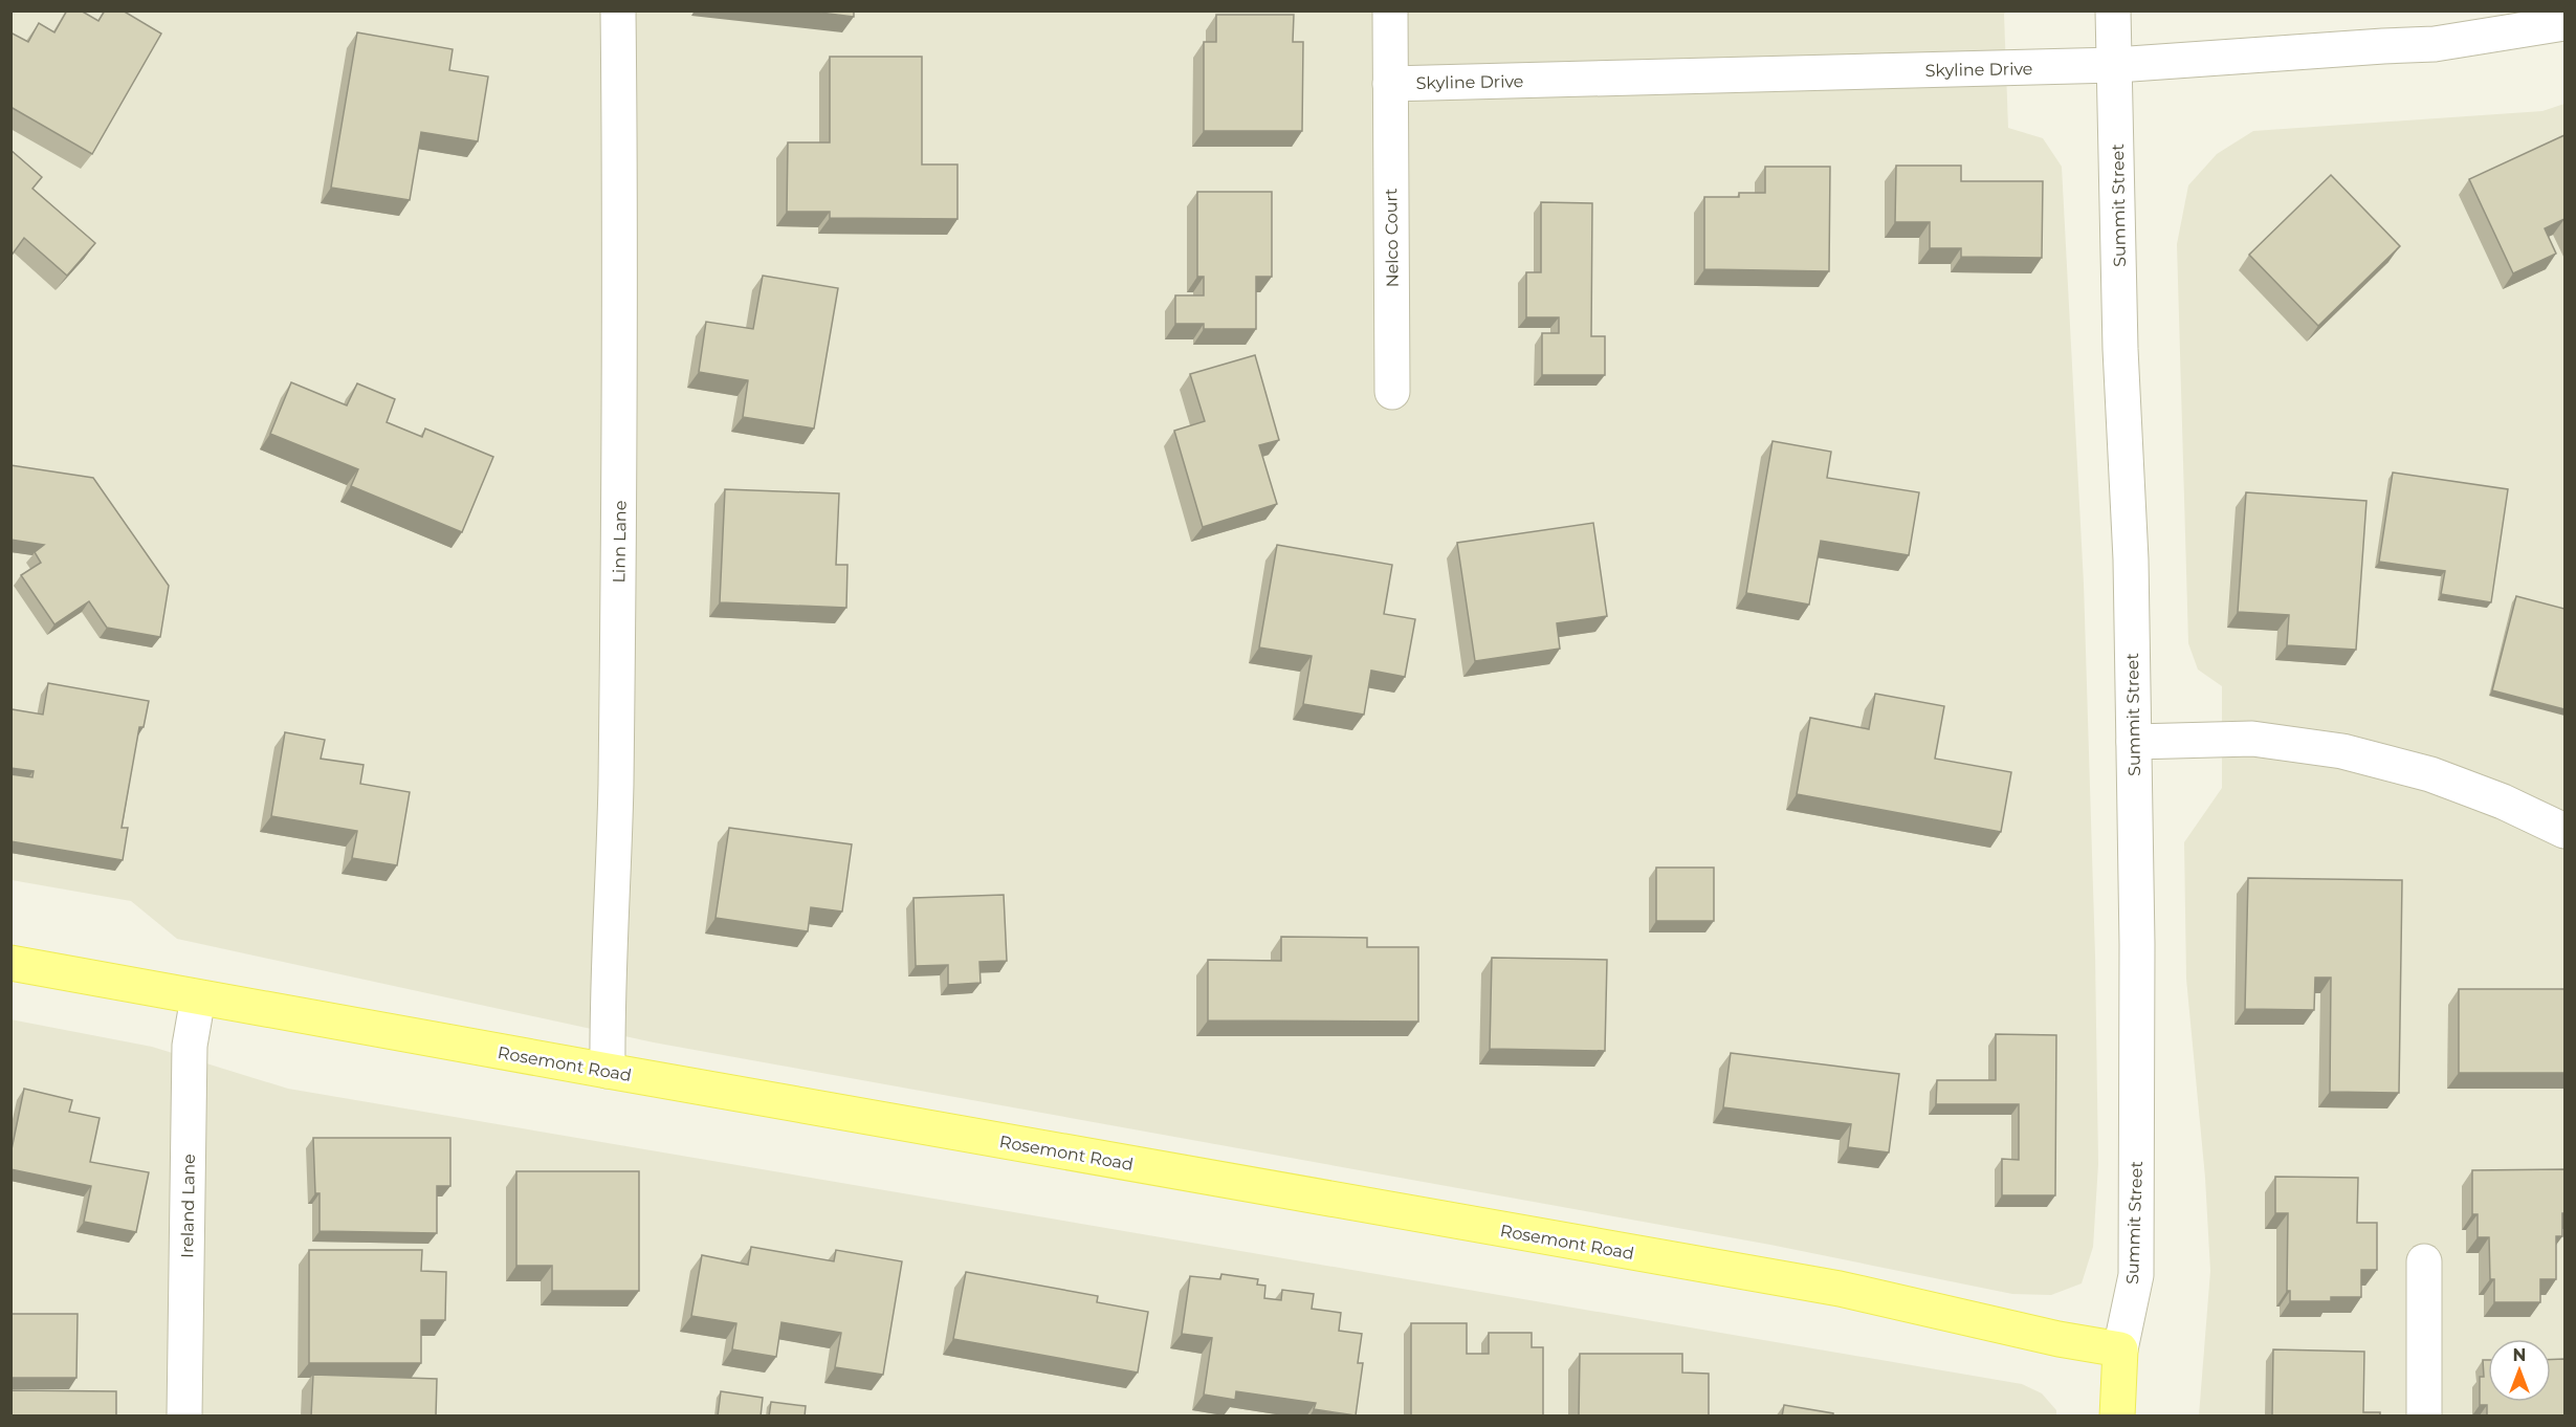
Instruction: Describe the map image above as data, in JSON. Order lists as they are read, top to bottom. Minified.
{"streets":{"main road":["Summit Street","Rosemont Road"],"street":["Skyline Drive","Nelco Court","Linn Lane","Ireland Lane"]},"crossings":[["Skyline Drive","Summit Street"],["Skyline Drive","Nelco Court"],["Summit Street","Rosemont Road"],["Linn Lane","Rosemont Road"],["Rosemont Road","Ireland Lane"]],"north":"top"}
